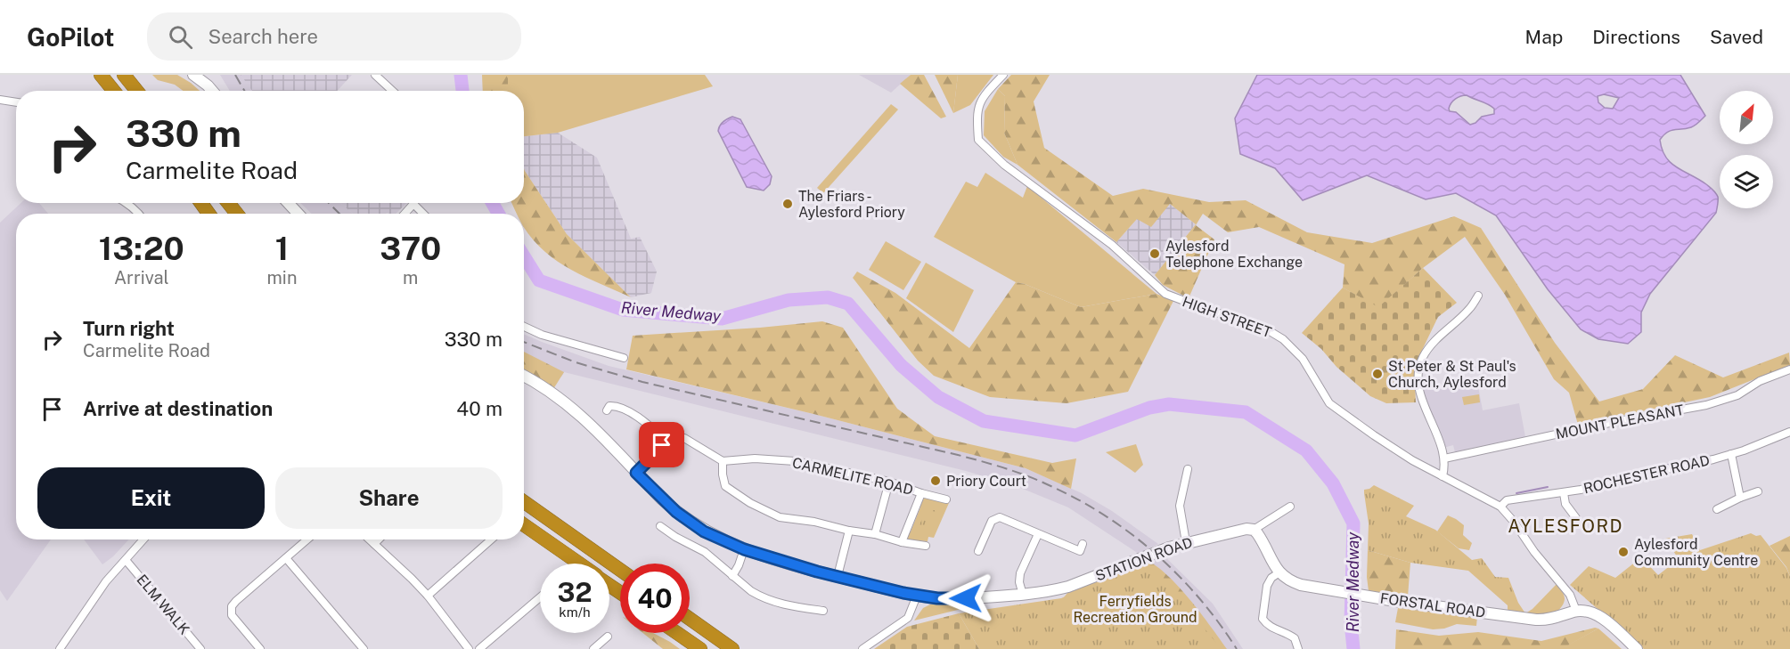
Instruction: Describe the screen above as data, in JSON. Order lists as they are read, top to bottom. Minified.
{"streets":{"street":["HIGH STREET","MOUNT PLEASANT","ROCHESTER ROAD","CARMELITE ROAD","STATION ROAD","ELM WALK","FORSTAL ROAD"]},"crossings":[["HIGH STREET","ROCHESTER ROAD"]],"districts":["AYLESFORD"],"water":["River Medway"],"parks":["Ferryfields Recreation Ground"],"places":["The Friars - Aylesford Priory","Aylesford Telephone Exchange","St Peter & St Paul's Church, Aylesford","Priory Court","Aylesford Community Centre"],"north":"top right","page":{"header":"GoPilot","search":"Search here","nav":["Map","Directions","Saved"],"turn":["330 m","Carmelite Road"],"eta":["13:20","Arrival","1","min","370","m"],"list":[{"name":"Turn right","note":"Carmelite Road","value":"330 m"},{"name":"Arrive at destination","value":"40 m"}],"buttons":["Exit","Share"],"speed":"32 km/h","limit":"40"}}
